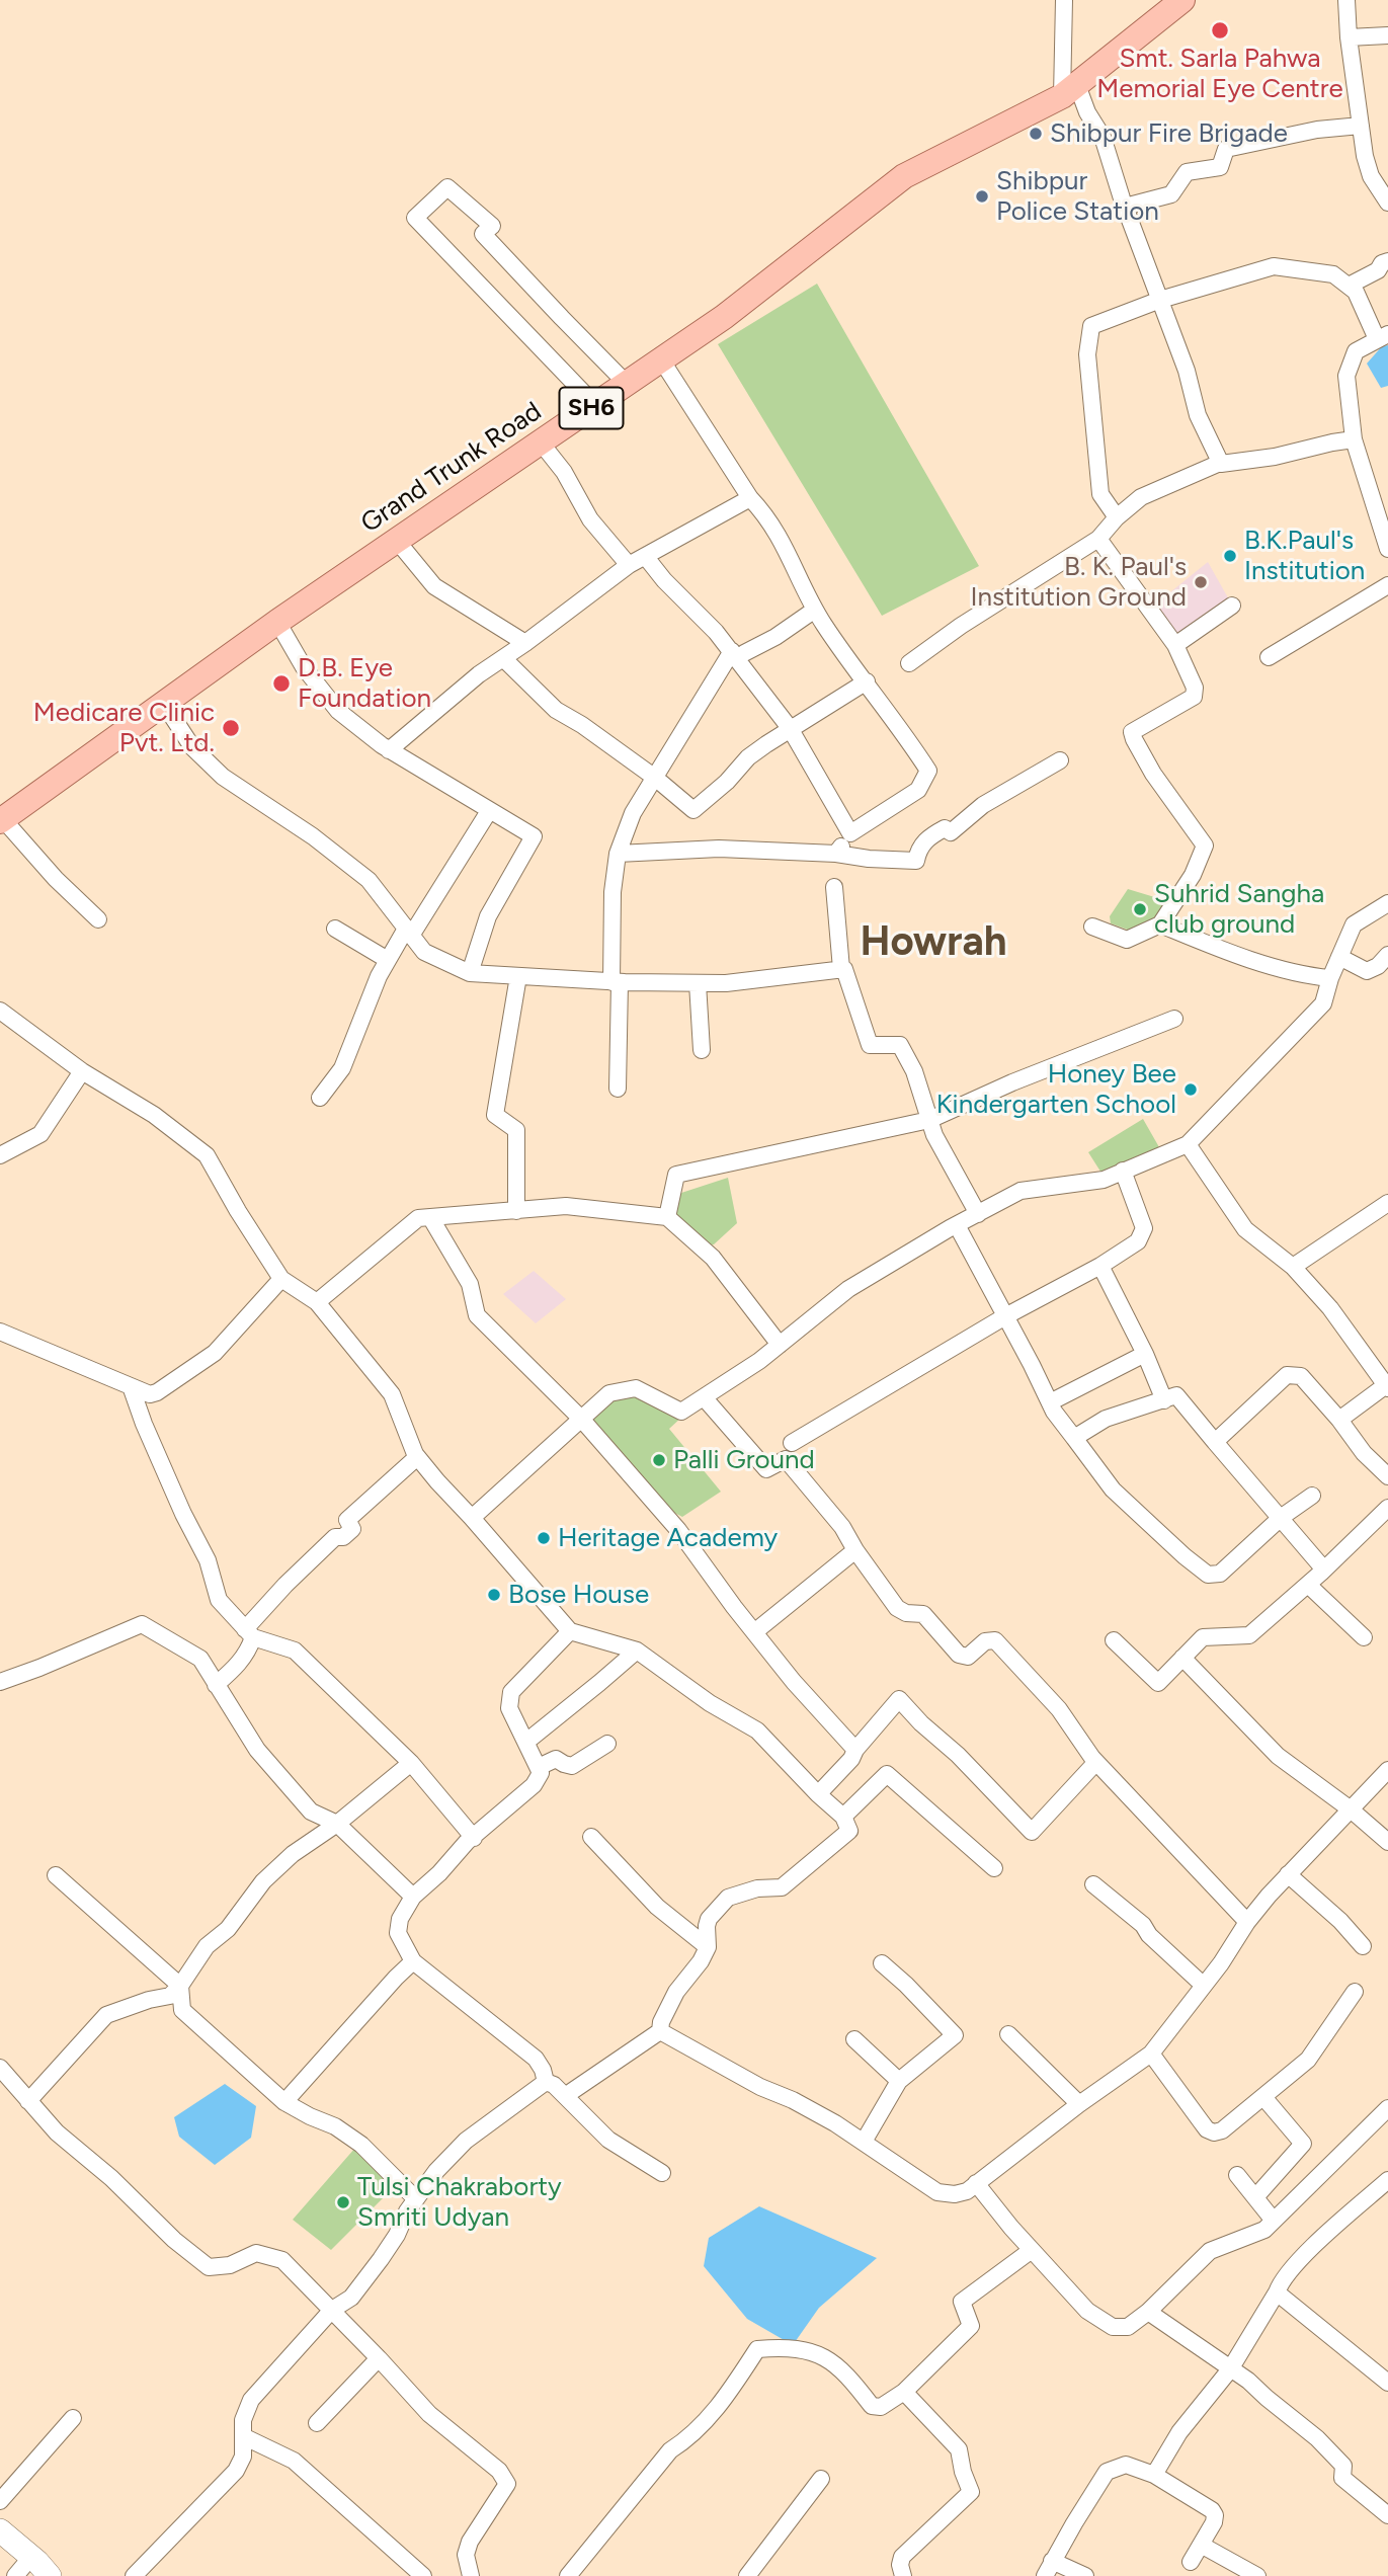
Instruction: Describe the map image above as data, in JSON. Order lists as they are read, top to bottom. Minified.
{"streets":{"main road":["SH6","Grand Trunk Road"]},"districts":["Howrah"],"places":["Smt. Sarla Pahwa Memorial Eye Centre","Shibpur Fire Brigade","Shibpur Police Station","B.K.Paul's Institution","B. K. Paul's Institution Ground","D.B. Eye Foundation","Medicare Clinic Pvt. Ltd.","Suhrid Sangha club ground","Honey Bee Kindergarten School","Palli Ground","Heritage Academy","Bose House","Tulsi Chakraborty Smriti Udyan"]}
